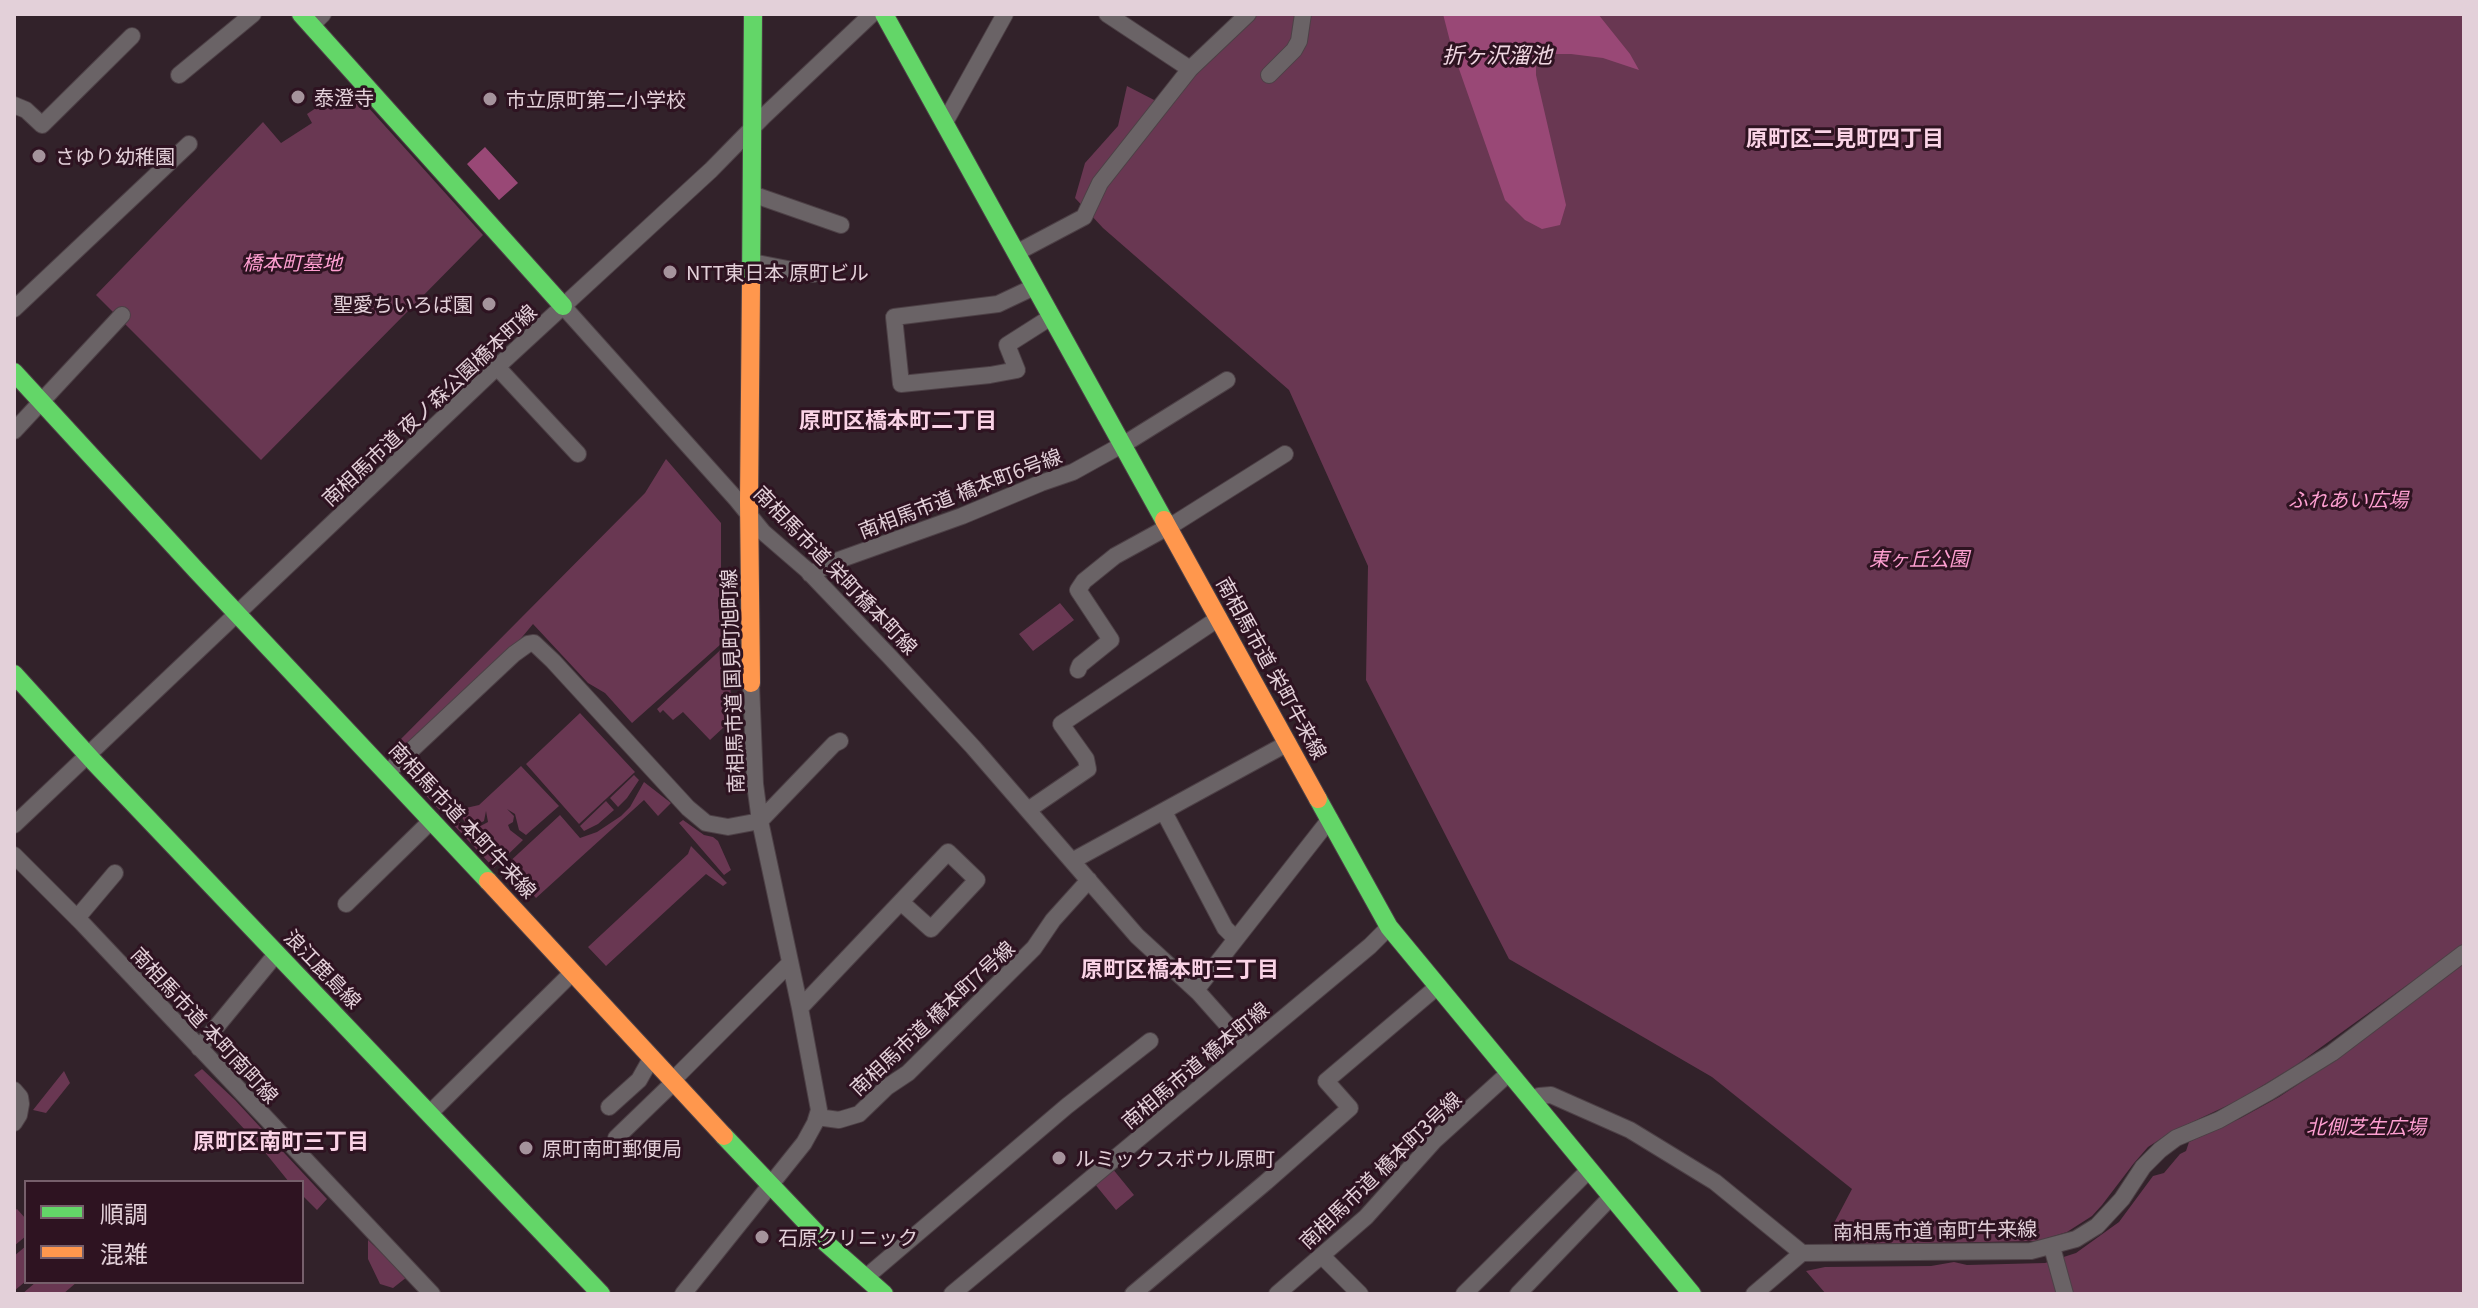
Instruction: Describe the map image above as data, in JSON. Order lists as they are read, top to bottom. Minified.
{"streets":{"street":["南相馬市道 夜ノ森公園橋本町線","南相馬市道 橋本町6号線","南相馬市道 栄町橋本町線","南相馬市道 栄町牛来線","南相馬市道 国見町旭町線","南相馬市道 本町牛来線","浪江鹿島線","南相馬市道 橋本町7号線","南相馬市道 本町南町線","南相馬市道 橋本町線","南相馬市道 橋本町3号線","南相馬市道 南町牛来線"]},"crossings":[["南相馬市道 夜ノ森公園橋本町線","南相馬市道 栄町橋本町線"],["南相馬市道 夜ノ森公園橋本町線","南相馬市道 国見町旭町線"],["南相馬市道 夜ノ森公園橋本町線","南相馬市道 本町牛来線"],["南相馬市道 夜ノ森公園橋本町線","浪江鹿島線"],["南相馬市道 橋本町6号線","南相馬市道 栄町橋本町線"],["南相馬市道 橋本町6号線","南相馬市道 栄町牛来線"],["南相馬市道 栄町橋本町線","南相馬市道 国見町旭町線"],["南相馬市道 栄町橋本町線","南相馬市道 橋本町7号線"],["南相馬市道 栄町橋本町線","南相馬市道 橋本町線"],["南相馬市道 栄町牛来線","南相馬市道 橋本町線"],["南相馬市道 栄町牛来線","南相馬市道 橋本町3号線"],["南相馬市道 国見町旭町線","南相馬市道 橋本町7号線"]],"districts":["原町区二見町四丁目","原町区橋本町二丁目","原町区橋本町三丁目","原町区南町三丁目"],"water":["折ヶ沢溜池"],"parks":["橋本町墓地","ふれあい広場","東ヶ丘公園","北側芝生広場"],"places":["泰澄寺","市立原町第二小学校","さゆり幼稚園","NTT東日本 原町ビル","聖愛ちいろば園","原町南町郵便局","ルミックスボウル原町","石原クリニック"],"legend":["順調","混雑"]}
